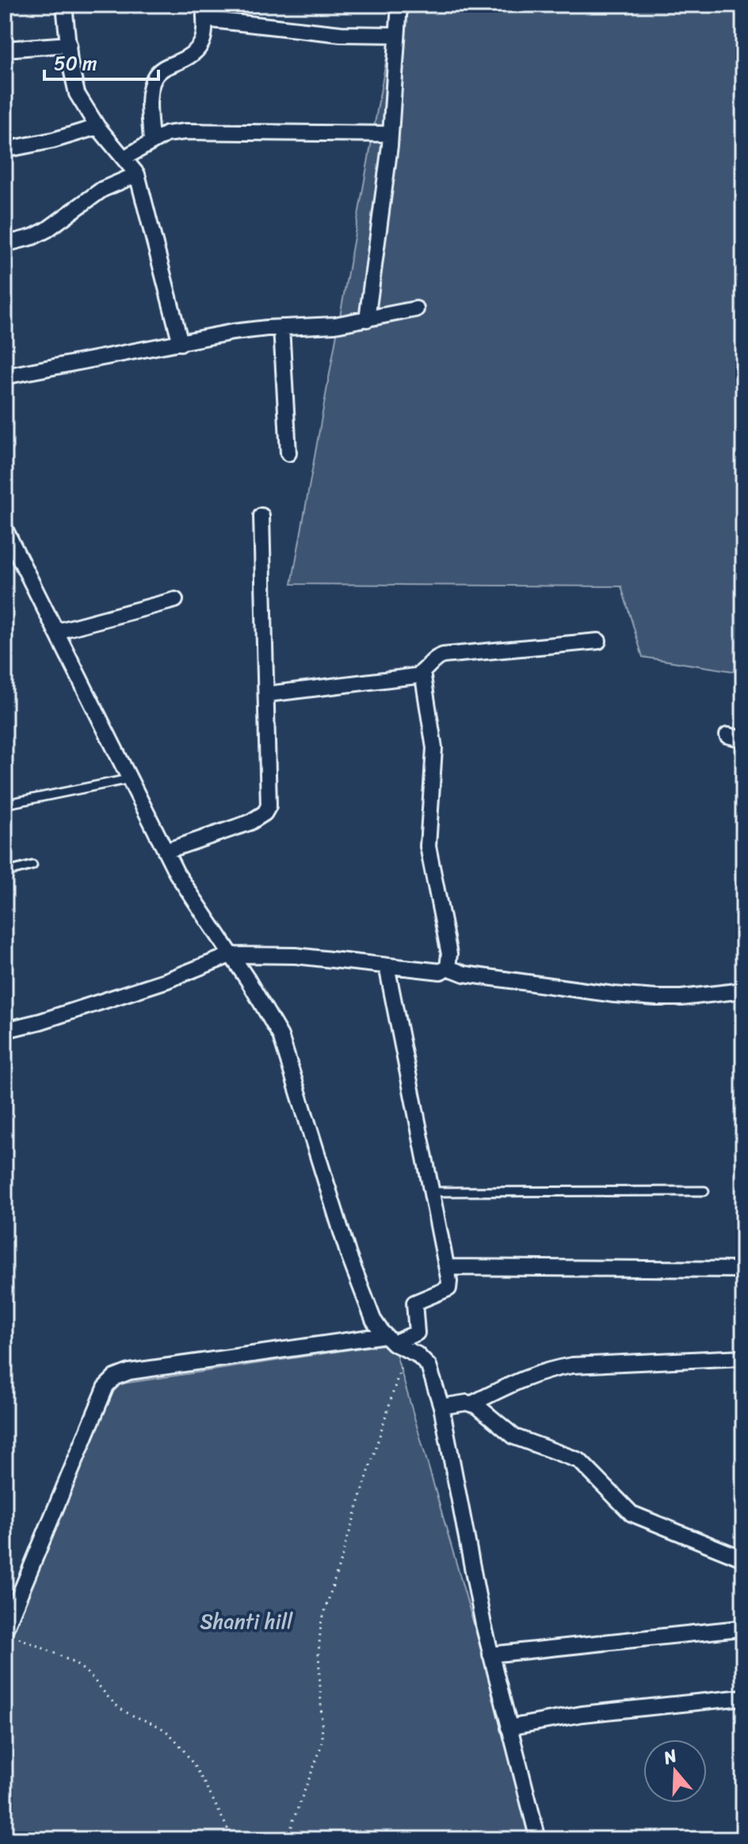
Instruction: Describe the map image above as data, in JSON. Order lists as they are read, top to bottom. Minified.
{"parks":["Shanti hill"],"scale_bar":"50 m","north":"top"}
